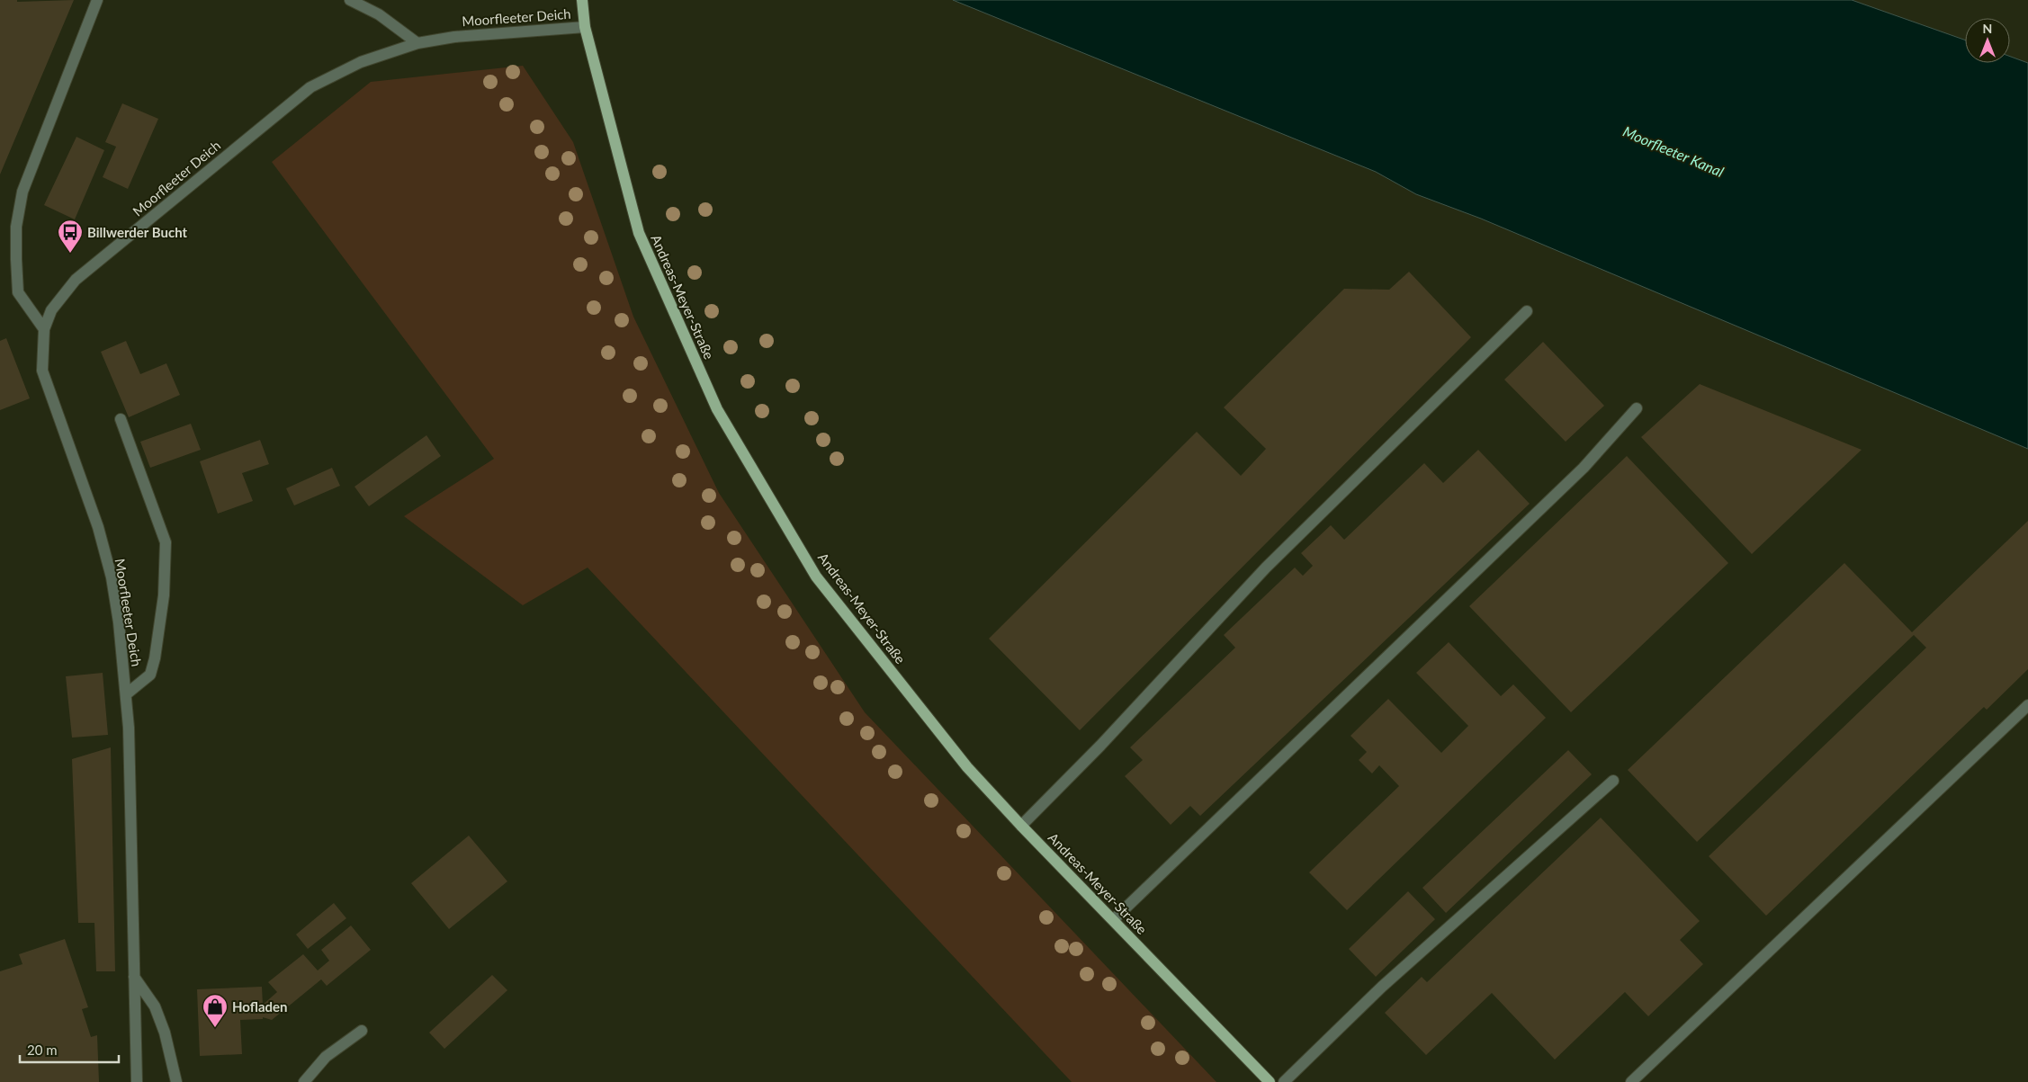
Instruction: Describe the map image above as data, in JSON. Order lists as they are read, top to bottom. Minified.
{"streets":{"main road":["Andreas-Meyer-Straße"],"street":["Moorfleeter Deich"]},"crossings":[["Moorfleeter Deich","Andreas-Meyer-Straße"]],"water":["Moorfleeter Kanal"],"places":{"bus stop":["Billwerder Bucht"],"shop":["Hofladen"]},"scale_bar":"20 m","north":"top"}
